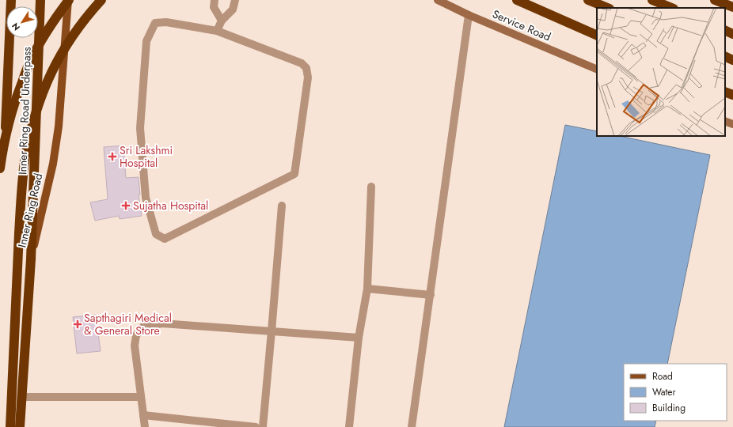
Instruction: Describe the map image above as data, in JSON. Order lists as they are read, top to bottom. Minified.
{"streets":{"highway":["Inner Ring Road Underpass","Inner Ring Road"],"street":["Service Road"]},"crossings":[["Inner Ring Road Underpass","Inner Ring Road"]],"places":{"health":["Sri Lakshmi Hospital","Sujatha Hospital","Sapthagiri Medical & General Store"]},"legend":["Road","Water","Building"],"north":"bottom left"}
